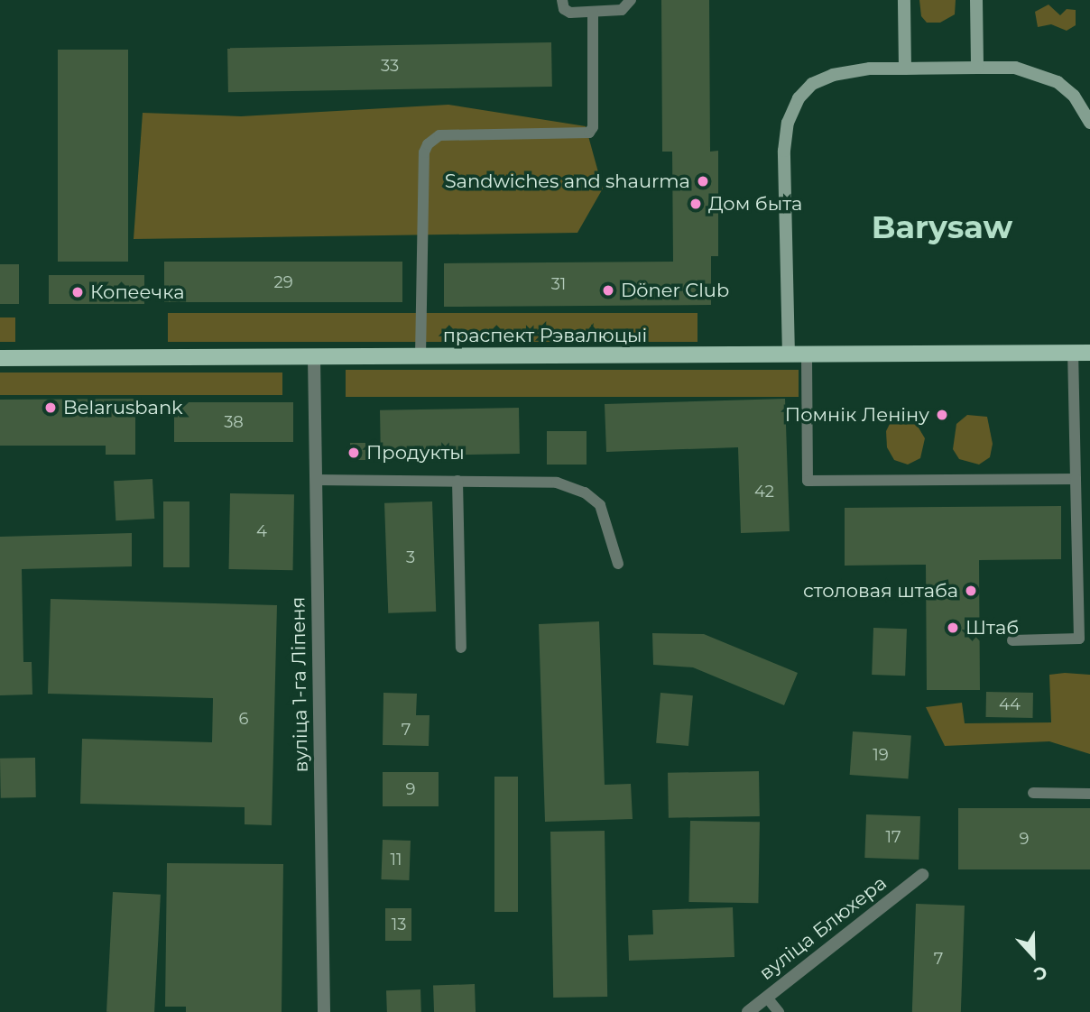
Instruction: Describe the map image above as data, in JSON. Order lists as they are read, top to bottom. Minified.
{"streets":{"main road":["праспект Рэвалюцыі"],"street":["вуліца 1-га Ліпеня","вуліца Блюхера"]},"crossings":[["праспект Рэвалюцыі","вуліца 1-га Ліпеня"]],"districts":["Barysaw"],"places":["Sandwiches and shaurma","Дом быта","Döner Club","Копеечка","Belarusbank","Помнік Леніну","Продукты","столовая штаба","Штаб"],"house_numbers":["33","29","31","38","42","4","3","44","6","7","19","9","17","9","11","13","7"],"north":"bottom"}
